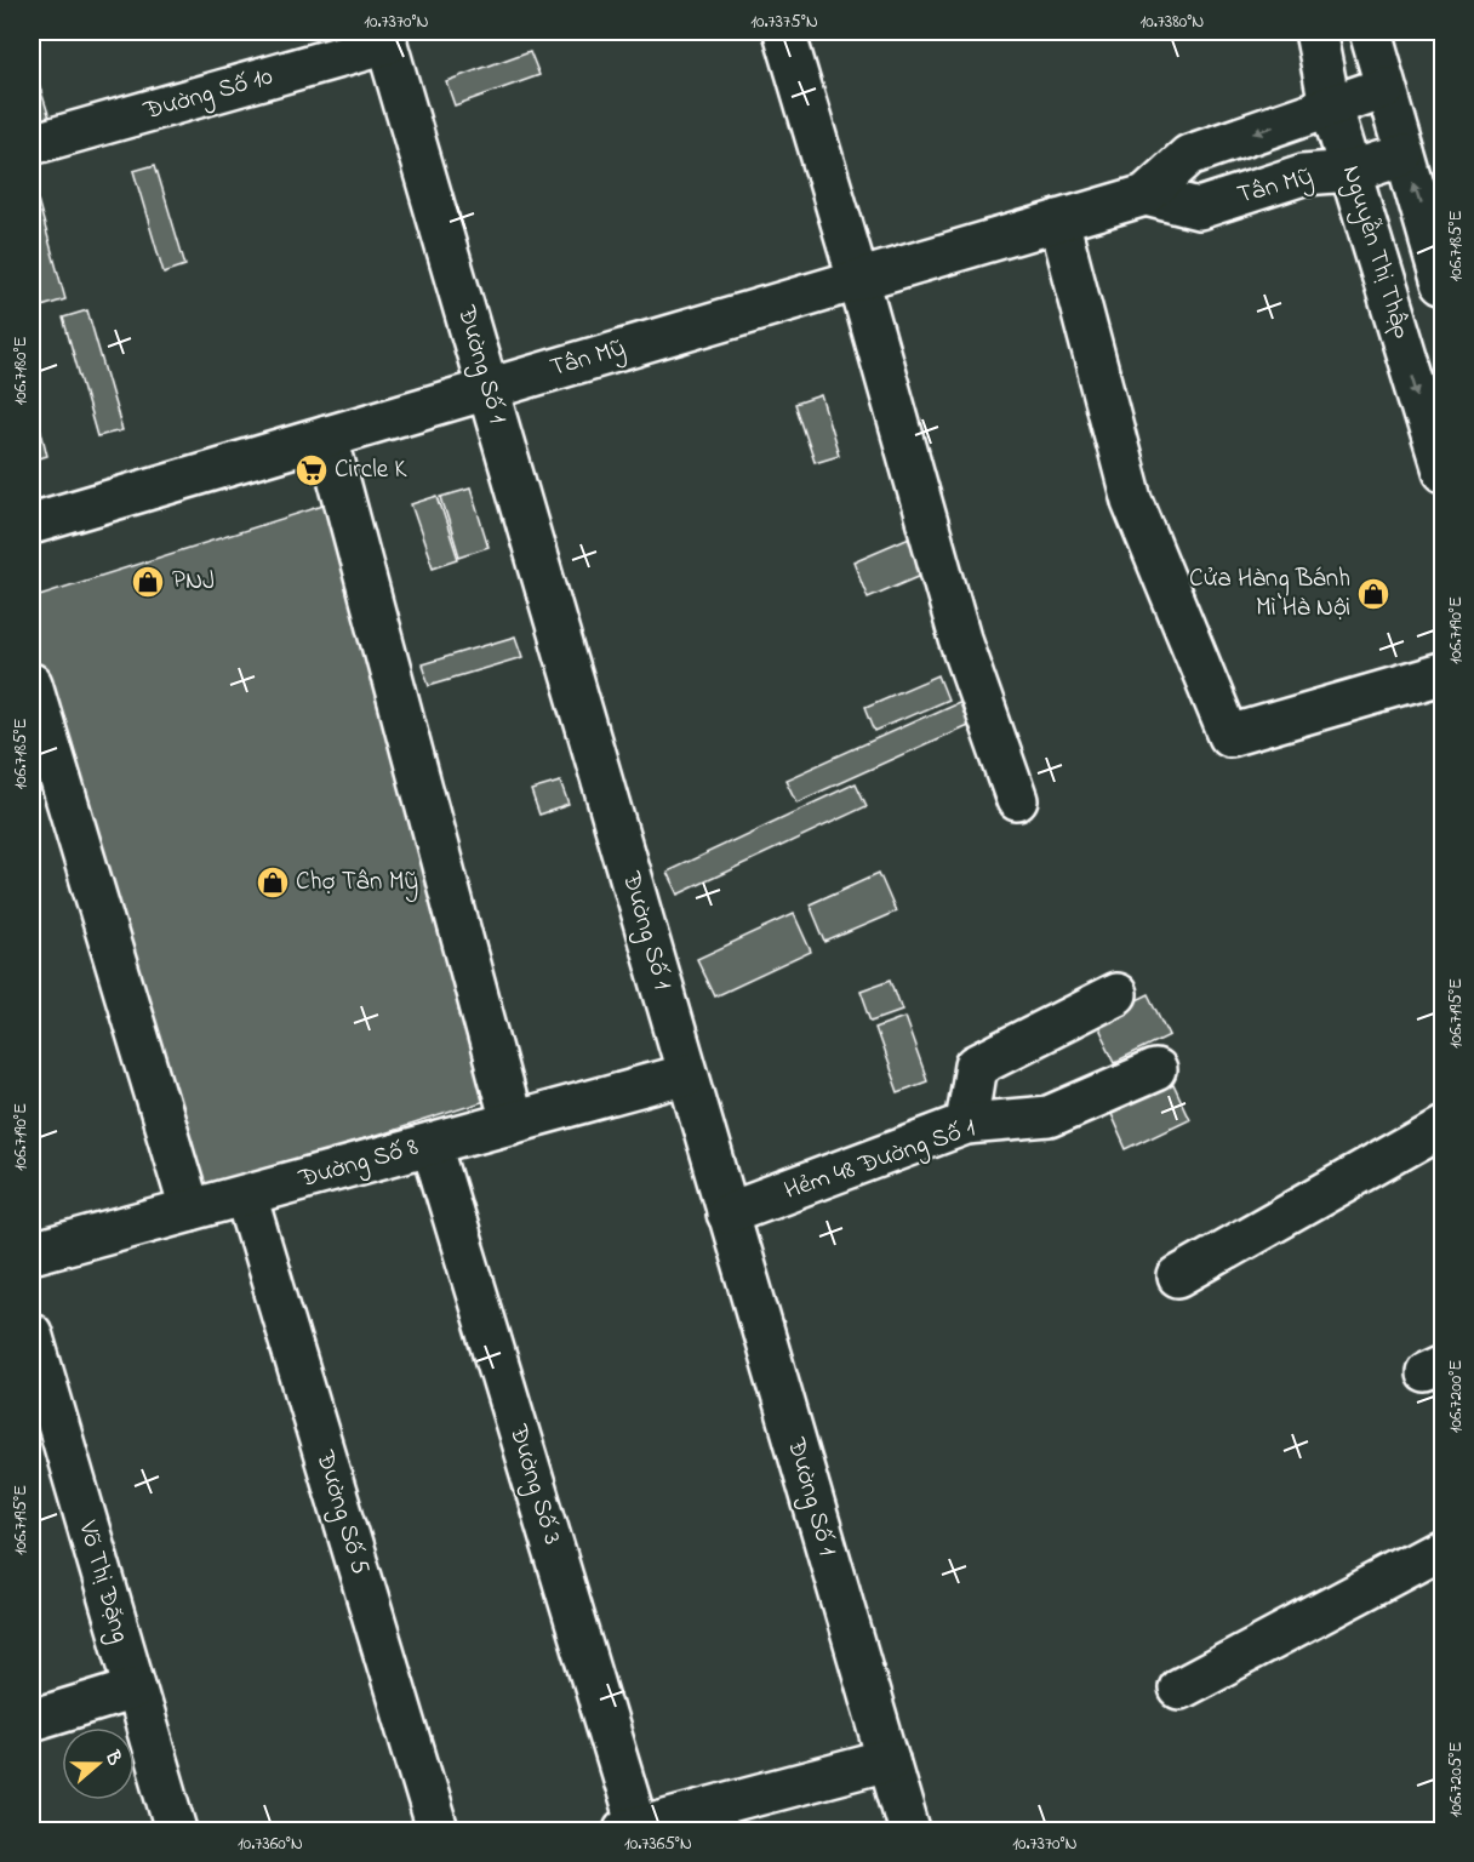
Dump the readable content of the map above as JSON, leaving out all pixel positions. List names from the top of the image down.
{
  "streets": {
    "street": [
      "Đường Số 10",
      "Tân Mỹ",
      "Nguyễn Thị Thập",
      "Đường Số 1",
      "Hẻm 48 Đường Số 1",
      "Đường Số 8",
      "Đường Số 3",
      "Đường Số 5",
      "Võ Thị Đặng"
    ]
  },
  "crossings": [
    ["Đường Số 10", "Đường Số 1"],
    ["Tân Mỹ", "Nguyễn Thị Thập"],
    ["Tân Mỹ", "Đường Số 1"],
    ["Đường Số 1", "Hẻm 48 Đường Số 1"],
    ["Đường Số 1", "Đường Số 8"],
    ["Đường Số 8", "Đường Số 3"],
    ["Đường Số 8", "Đường Số 5"]
  ],
  "places": {
    "supermarket": ["Circle K"],
    "shop": ["PNJ", "Cửa Hàng Bánh Mì Hà Nội", "Chợ Tân Mỹ"]
  },
  "north": "right",
  "coordinates": [
    "10.7370°N",
    "10.7375°N",
    "10.7380°N",
    "106.7185°E",
    "106.7180°E",
    "106.7190°E",
    "106.7195°E",
    "106.7200°E",
    "106.7205°E",
    "10.7360°N",
    "10.7365°N"
  ]
}
